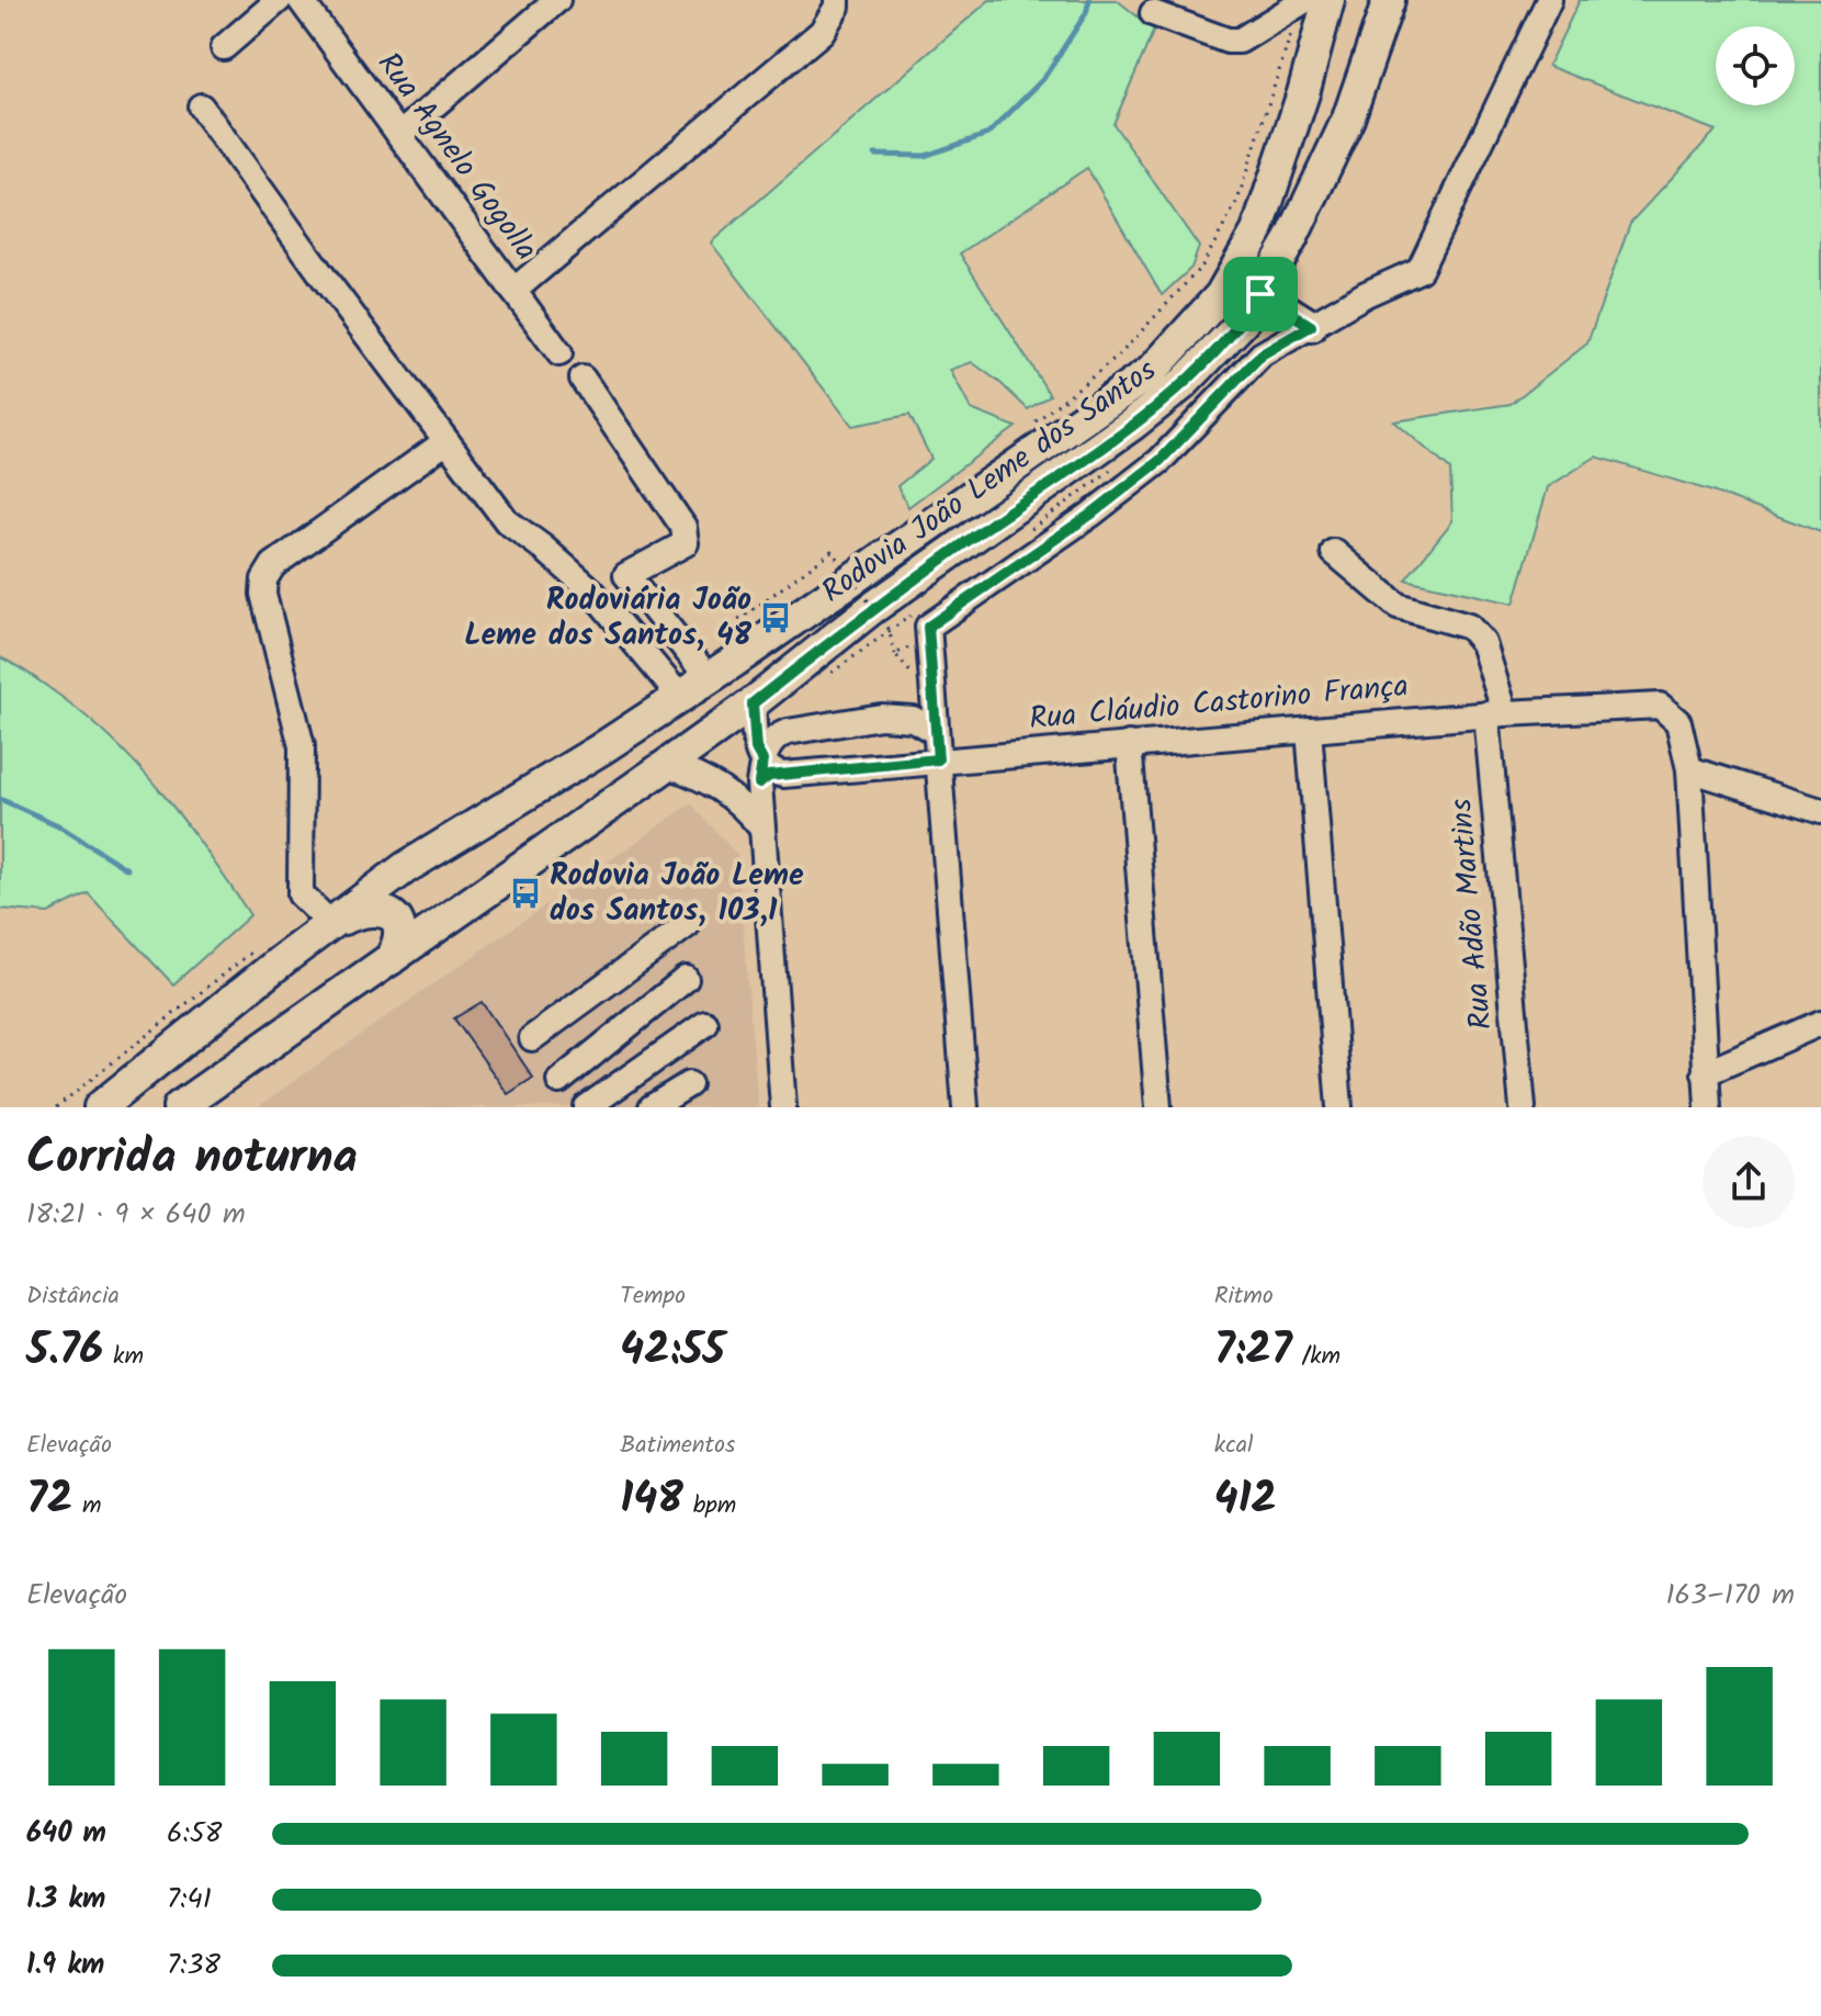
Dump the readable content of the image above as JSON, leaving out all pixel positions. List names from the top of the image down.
{
  "streets": {
    "main road": ["Rodovia João Leme dos Santos"],
    "street": ["Rua Agnelo Gogolla", "Rua Cláudio Castorino França", "Rua Adão Martins"]
  },
  "crossings": [
    ["Rua Cláudio Castorino França", "Rua Adão Martins"]
  ],
  "places": {
    "bus stop": ["Rodoviária João Leme dos Santos, 48", "Rodovia João Leme dos Santos, 103,1"]
  },
  "page": {
    "heading": ["Corrida noturna", "18:21 · 9 × 640 m"],
    "stats": [
      ["Distância", "5.76 km"],
      ["Tempo", "42:55"],
      ["Ritmo", "7:27 /km"],
      ["Elevação", "72 m"],
      ["Batimentos", "148 bpm"],
      ["kcal", "412"]
    ],
    "chart": ["Elevação", "163–170 m"],
    "list": [
      {
        "name": "640 m",
        "note": "6:58"
      },
      {
        "name": "1.3 km",
        "note": "7:41"
      },
      {
        "name": "1.9 km",
        "note": "7:38"
      }
    ]
  }
}
